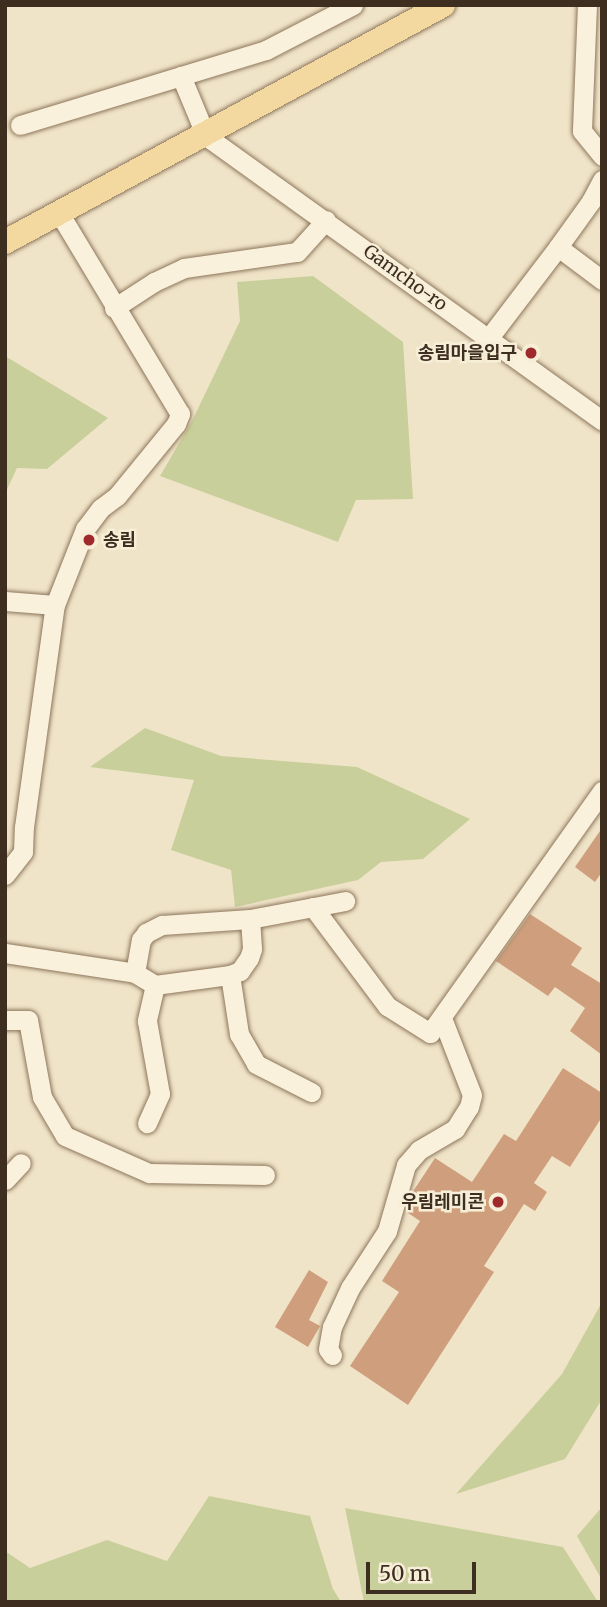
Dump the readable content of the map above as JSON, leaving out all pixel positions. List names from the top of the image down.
{
  "streets": {
    "street": ["Gamcho-ro"]
  },
  "places": ["송림마을입구", "송림", "우림레미콘"],
  "scale_bar": "50 m"
}
